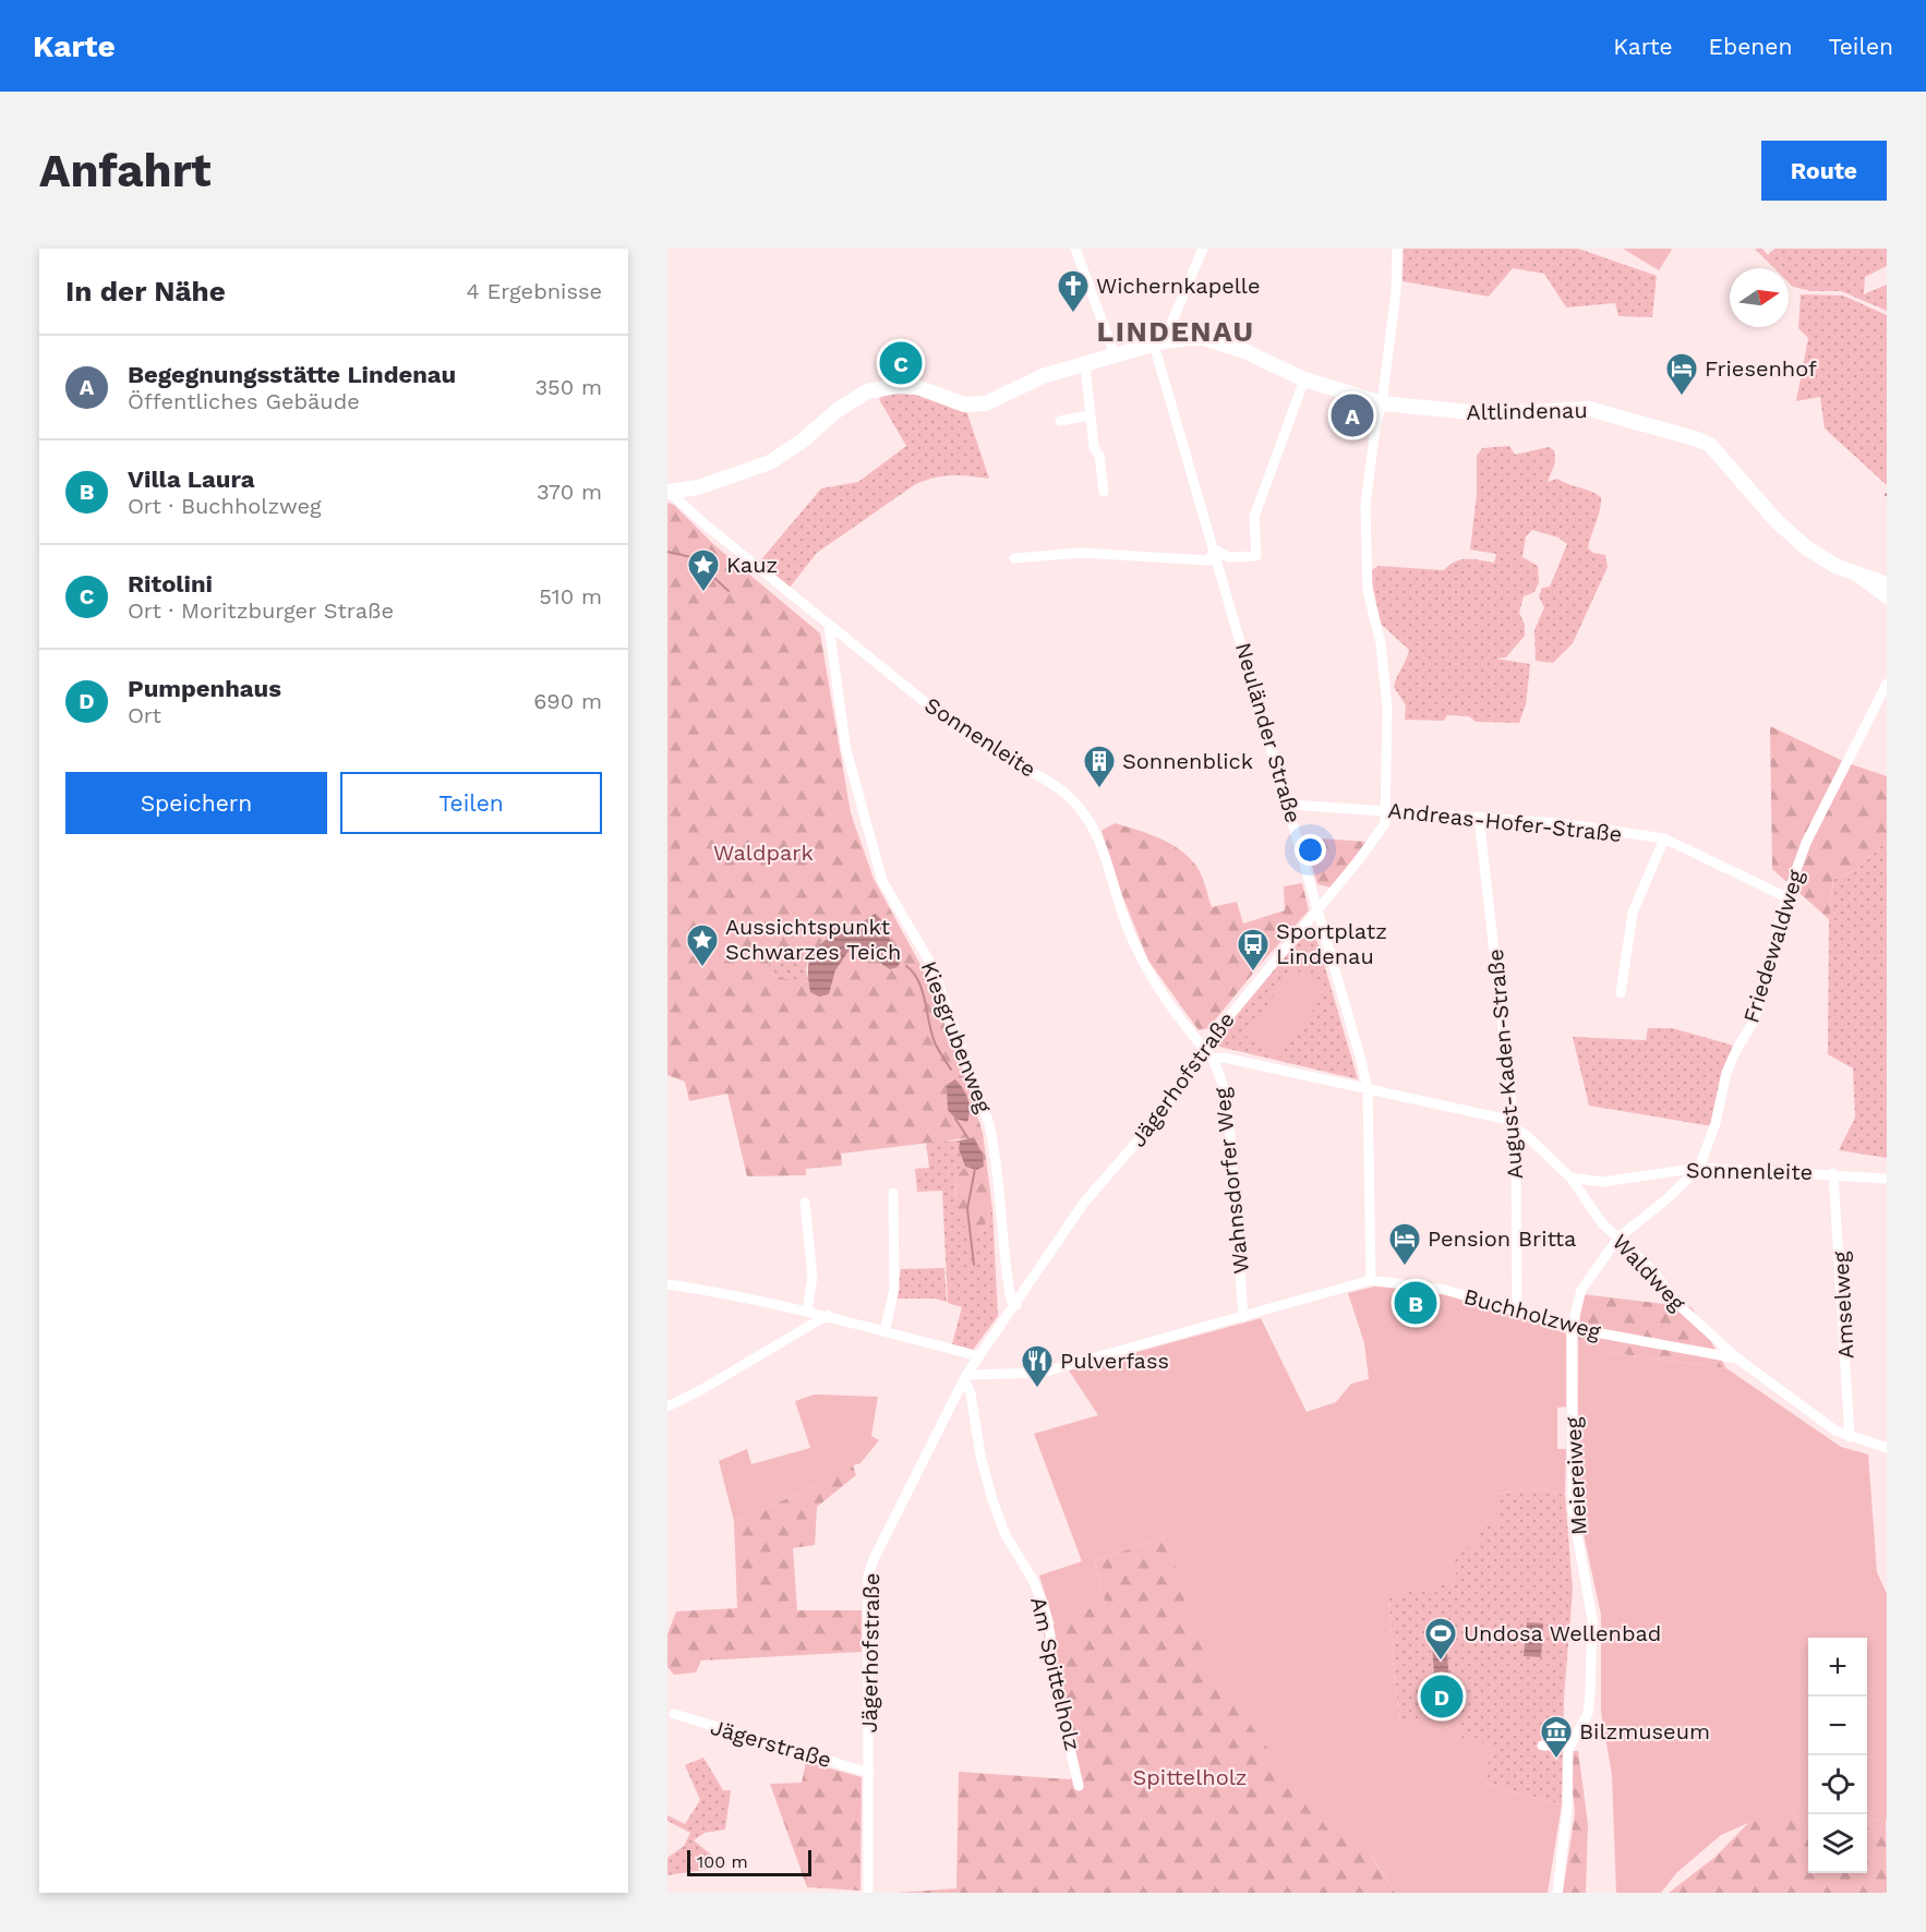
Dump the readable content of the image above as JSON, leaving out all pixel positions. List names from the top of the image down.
{
  "streets": {
    "street": [
      "Altlindenau",
      "Neuländer Straße",
      "Sonnenleite",
      "Andreas-Hofer-Straße",
      "Friedewaldweg",
      "Kiesgrubenweg",
      "August-Kaden-Straße",
      "Jägerhofstraße",
      "Wahnsdorfer Weg",
      "Waldweg",
      "Amselweg",
      "Buchholzweg",
      "Meiereiweg",
      "Am Spittelholz",
      "Jägerstraße"
    ]
  },
  "crossings": [
    ["Altlindenau", "Neuländer Straße"],
    ["Altlindenau", "Sonnenleite"],
    ["Altlindenau", "Jägerhofstraße"],
    ["Neuländer Straße", "Andreas-Hofer-Straße"],
    ["Neuländer Straße", "Jägerhofstraße"],
    ["Neuländer Straße", "Buchholzweg"],
    ["Sonnenleite", "Friedewaldweg"],
    ["Sonnenleite", "Kiesgrubenweg"],
    ["Sonnenleite", "Jägerhofstraße"],
    ["Sonnenleite", "Wahnsdorfer Weg"],
    ["Sonnenleite", "Waldweg"],
    ["Sonnenleite", "Amselweg"],
    ["Andreas-Hofer-Straße", "Friedewaldweg"],
    ["Andreas-Hofer-Straße", "August-Kaden-Straße"],
    ["Andreas-Hofer-Straße", "Jägerhofstraße"],
    ["Friedewaldweg", "Waldweg"],
    ["Friedewaldweg", "Buchholzweg"],
    ["Friedewaldweg", "Meiereiweg"],
    ["Kiesgrubenweg", "Jägerhofstraße"],
    ["August-Kaden-Straße", "Buchholzweg"],
    ["Jägerhofstraße", "Wahnsdorfer Weg"],
    ["Jägerhofstraße", "Buchholzweg"],
    ["Jägerhofstraße", "Am Spittelholz"],
    ["Jägerhofstraße", "Jägerstraße"],
    ["Wahnsdorfer Weg", "Buchholzweg"],
    ["Waldweg", "Buchholzweg"],
    ["Amselweg", "Buchholzweg"],
    ["Buchholzweg", "Meiereiweg"],
    ["Buchholzweg", "Am Spittelholz"]
  ],
  "districts": ["LINDENAU"],
  "parks": ["Waldpark", "Spittelholz"],
  "places": {
    "church": ["Wichernkapelle"],
    "hotel": ["Friesenhof", "Pension Britta"],
    "place": ["Kauz", "Aussichtspunkt Schwarzes Teich"],
    "building": ["Sonnenblick"],
    "bus stop": ["Sportplatz Lindenau"],
    "restaurant": ["Pulverfass"],
    "sports": ["Undosa Wellenbad"],
    "museum": ["Bilzmuseum"]
  },
  "scale_bar": "100 m",
  "north": "right",
  "page": {
    "header": "Karte",
    "nav": ["Karte", "Ebenen", "Teilen"],
    "buttons": [
      "Route",
      ["Speichern", "Teilen"]
    ],
    "title": "Anfahrt",
    "heading": ["In der Nähe", "4 Ergebnisse"],
    "list": [
      {
        "mark": "A",
        "name": "Begegnungsstätte Lindenau",
        "note": "Öffentliches Gebäude",
        "value": "350 m"
      },
      {
        "mark": "B",
        "name": "Villa Laura",
        "note": "Ort · Buchholzweg",
        "value": "370 m"
      },
      {
        "mark": "C",
        "name": "Ritolini",
        "note": "Ort · Moritzburger Straße",
        "value": "510 m"
      },
      {
        "mark": "D",
        "name": "Pumpenhaus",
        "note": "Ort",
        "value": "690 m"
      }
    ],
    "pins": [
      "C",
      "A",
      "B",
      "D"
    ],
    "map_buttons": ["+", "−"],
    "scale": "100 m"
  }
}
